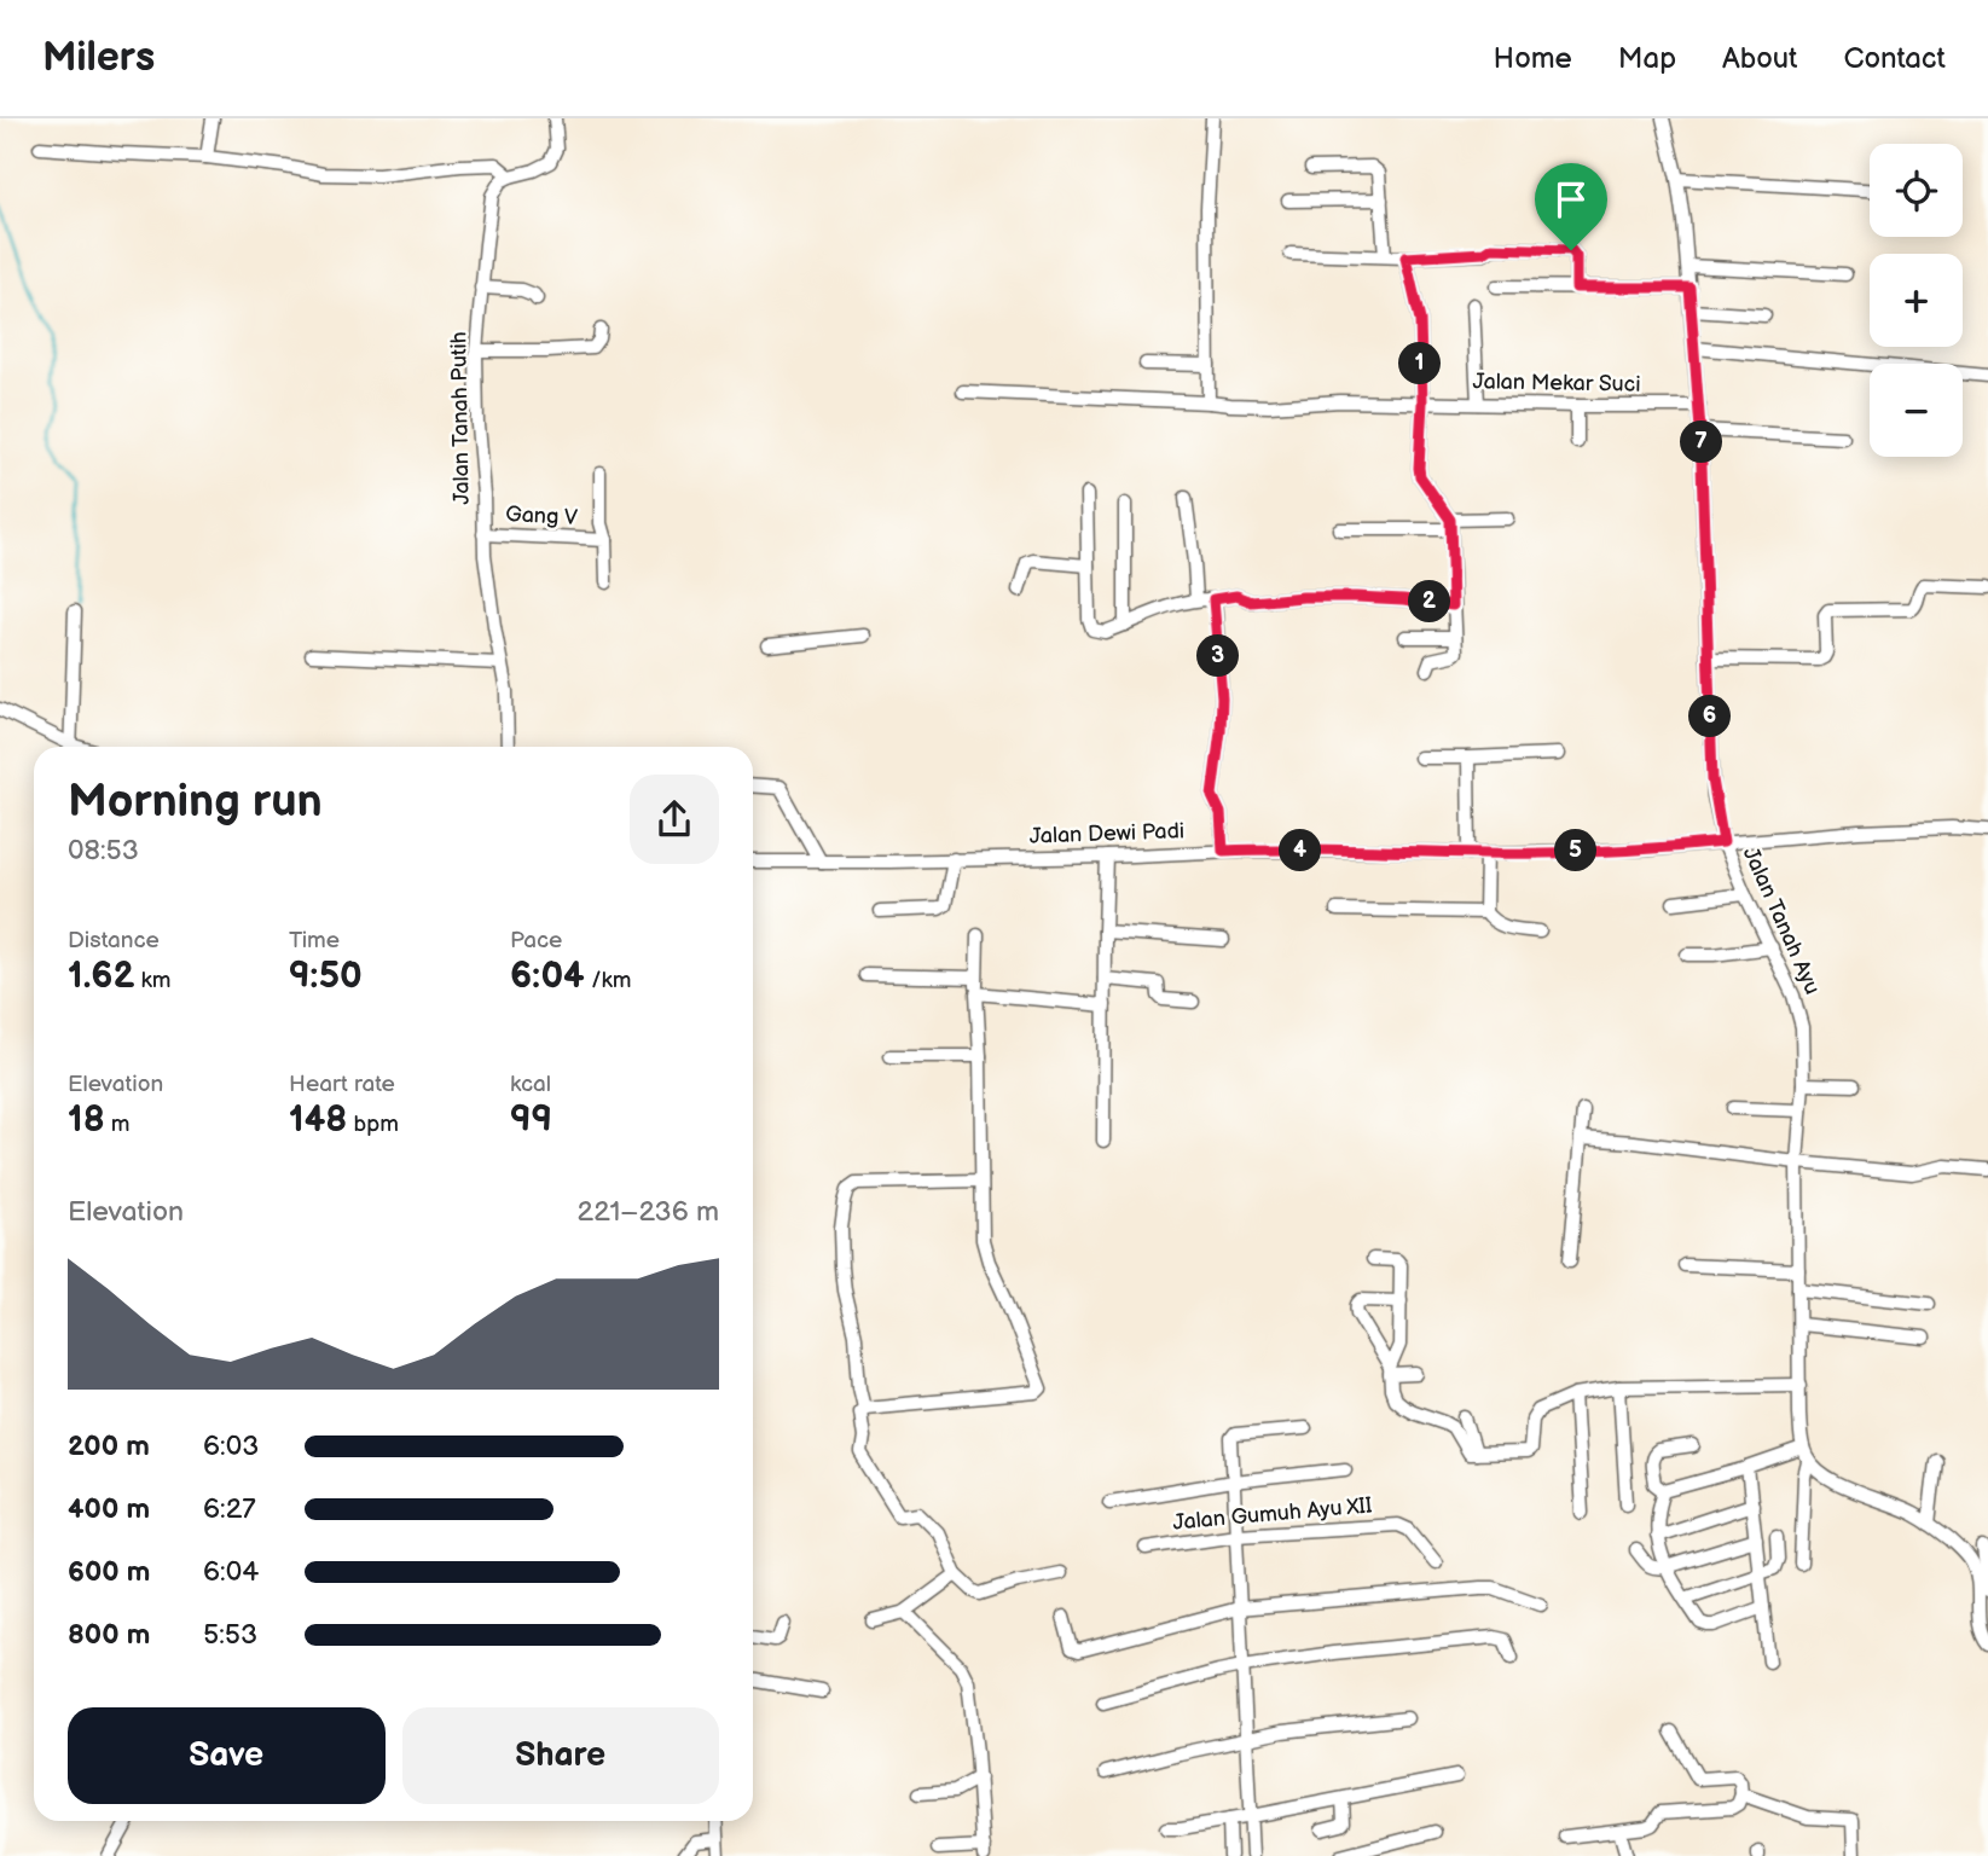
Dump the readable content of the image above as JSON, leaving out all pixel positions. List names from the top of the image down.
{
  "streets": {
    "street": [
      "Jalan Mekar Suci",
      "Jalan Tanah Putih",
      "Gang V",
      "Jalan Dewi Padi",
      "Jalan Tanah Ayu",
      "Jalan Gumuh Ayu XII"
    ]
  },
  "crossings": [
    ["Jalan Mekar Suci", "Jalan Tanah Ayu"],
    ["Jalan Tanah Putih", "Gang V"],
    ["Jalan Dewi Padi", "Jalan Tanah Ayu"]
  ],
  "page": {
    "header": "Milers",
    "nav": [
      "Home",
      "Map",
      "About",
      "Contact"
    ],
    "map_buttons": ["+", "−"],
    "pins": [
      "1",
      "7",
      "2",
      "3",
      "6",
      "4",
      "5"
    ],
    "heading": ["Morning run", "08:53"],
    "stats": [
      ["Distance", "1.62 km"],
      ["Time", "9:50"],
      ["Pace", "6:04 /km"],
      ["Elevation", "18 m"],
      ["Heart rate", "148 bpm"],
      ["kcal", "99"]
    ],
    "chart": ["Elevation", "221–236 m"],
    "list": [
      {
        "name": "200 m",
        "note": "6:03"
      },
      {
        "name": "400 m",
        "note": "6:27"
      },
      {
        "name": "600 m",
        "note": "6:04"
      },
      {
        "name": "800 m",
        "note": "5:53"
      }
    ],
    "buttons": ["Save", "Share"]
  }
}
